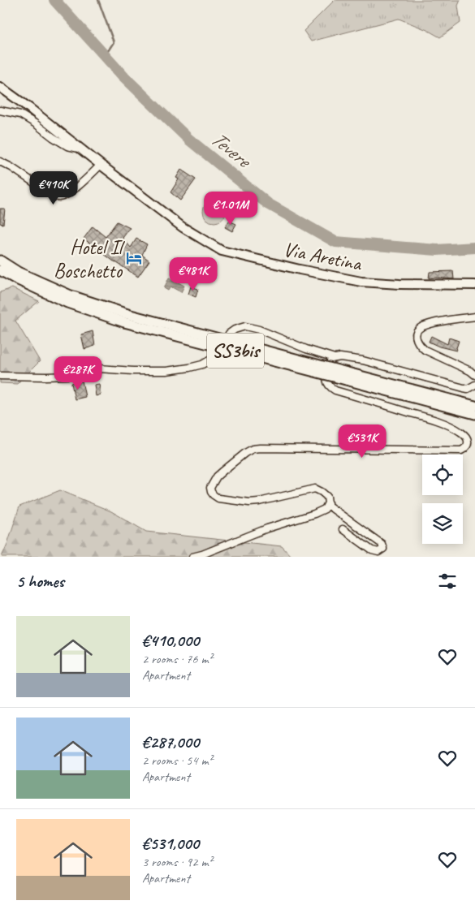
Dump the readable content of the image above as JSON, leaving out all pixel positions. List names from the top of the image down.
{
  "streets": {
    "highway": ["SS3bis"],
    "main road": ["Via Aretina"]
  },
  "water": ["Tevere"],
  "places": {
    "hotel": ["Hotel Il Boschetto"]
  },
  "page": {
    "price": [
      "€410K",
      "€1.01M",
      "€481K",
      "€287K",
      "€531K"
    ],
    "heading": "5 homes",
    "list": [
      {
        "name": "€410,000",
        "note": "2 rooms · 76 m² · Apartment"
      },
      {
        "name": "€287,000",
        "note": "2 rooms · 54 m² · Apartment"
      },
      {
        "name": "€531,000",
        "note": "3 rooms · 92 m² · Apartment"
      }
    ]
  }
}
